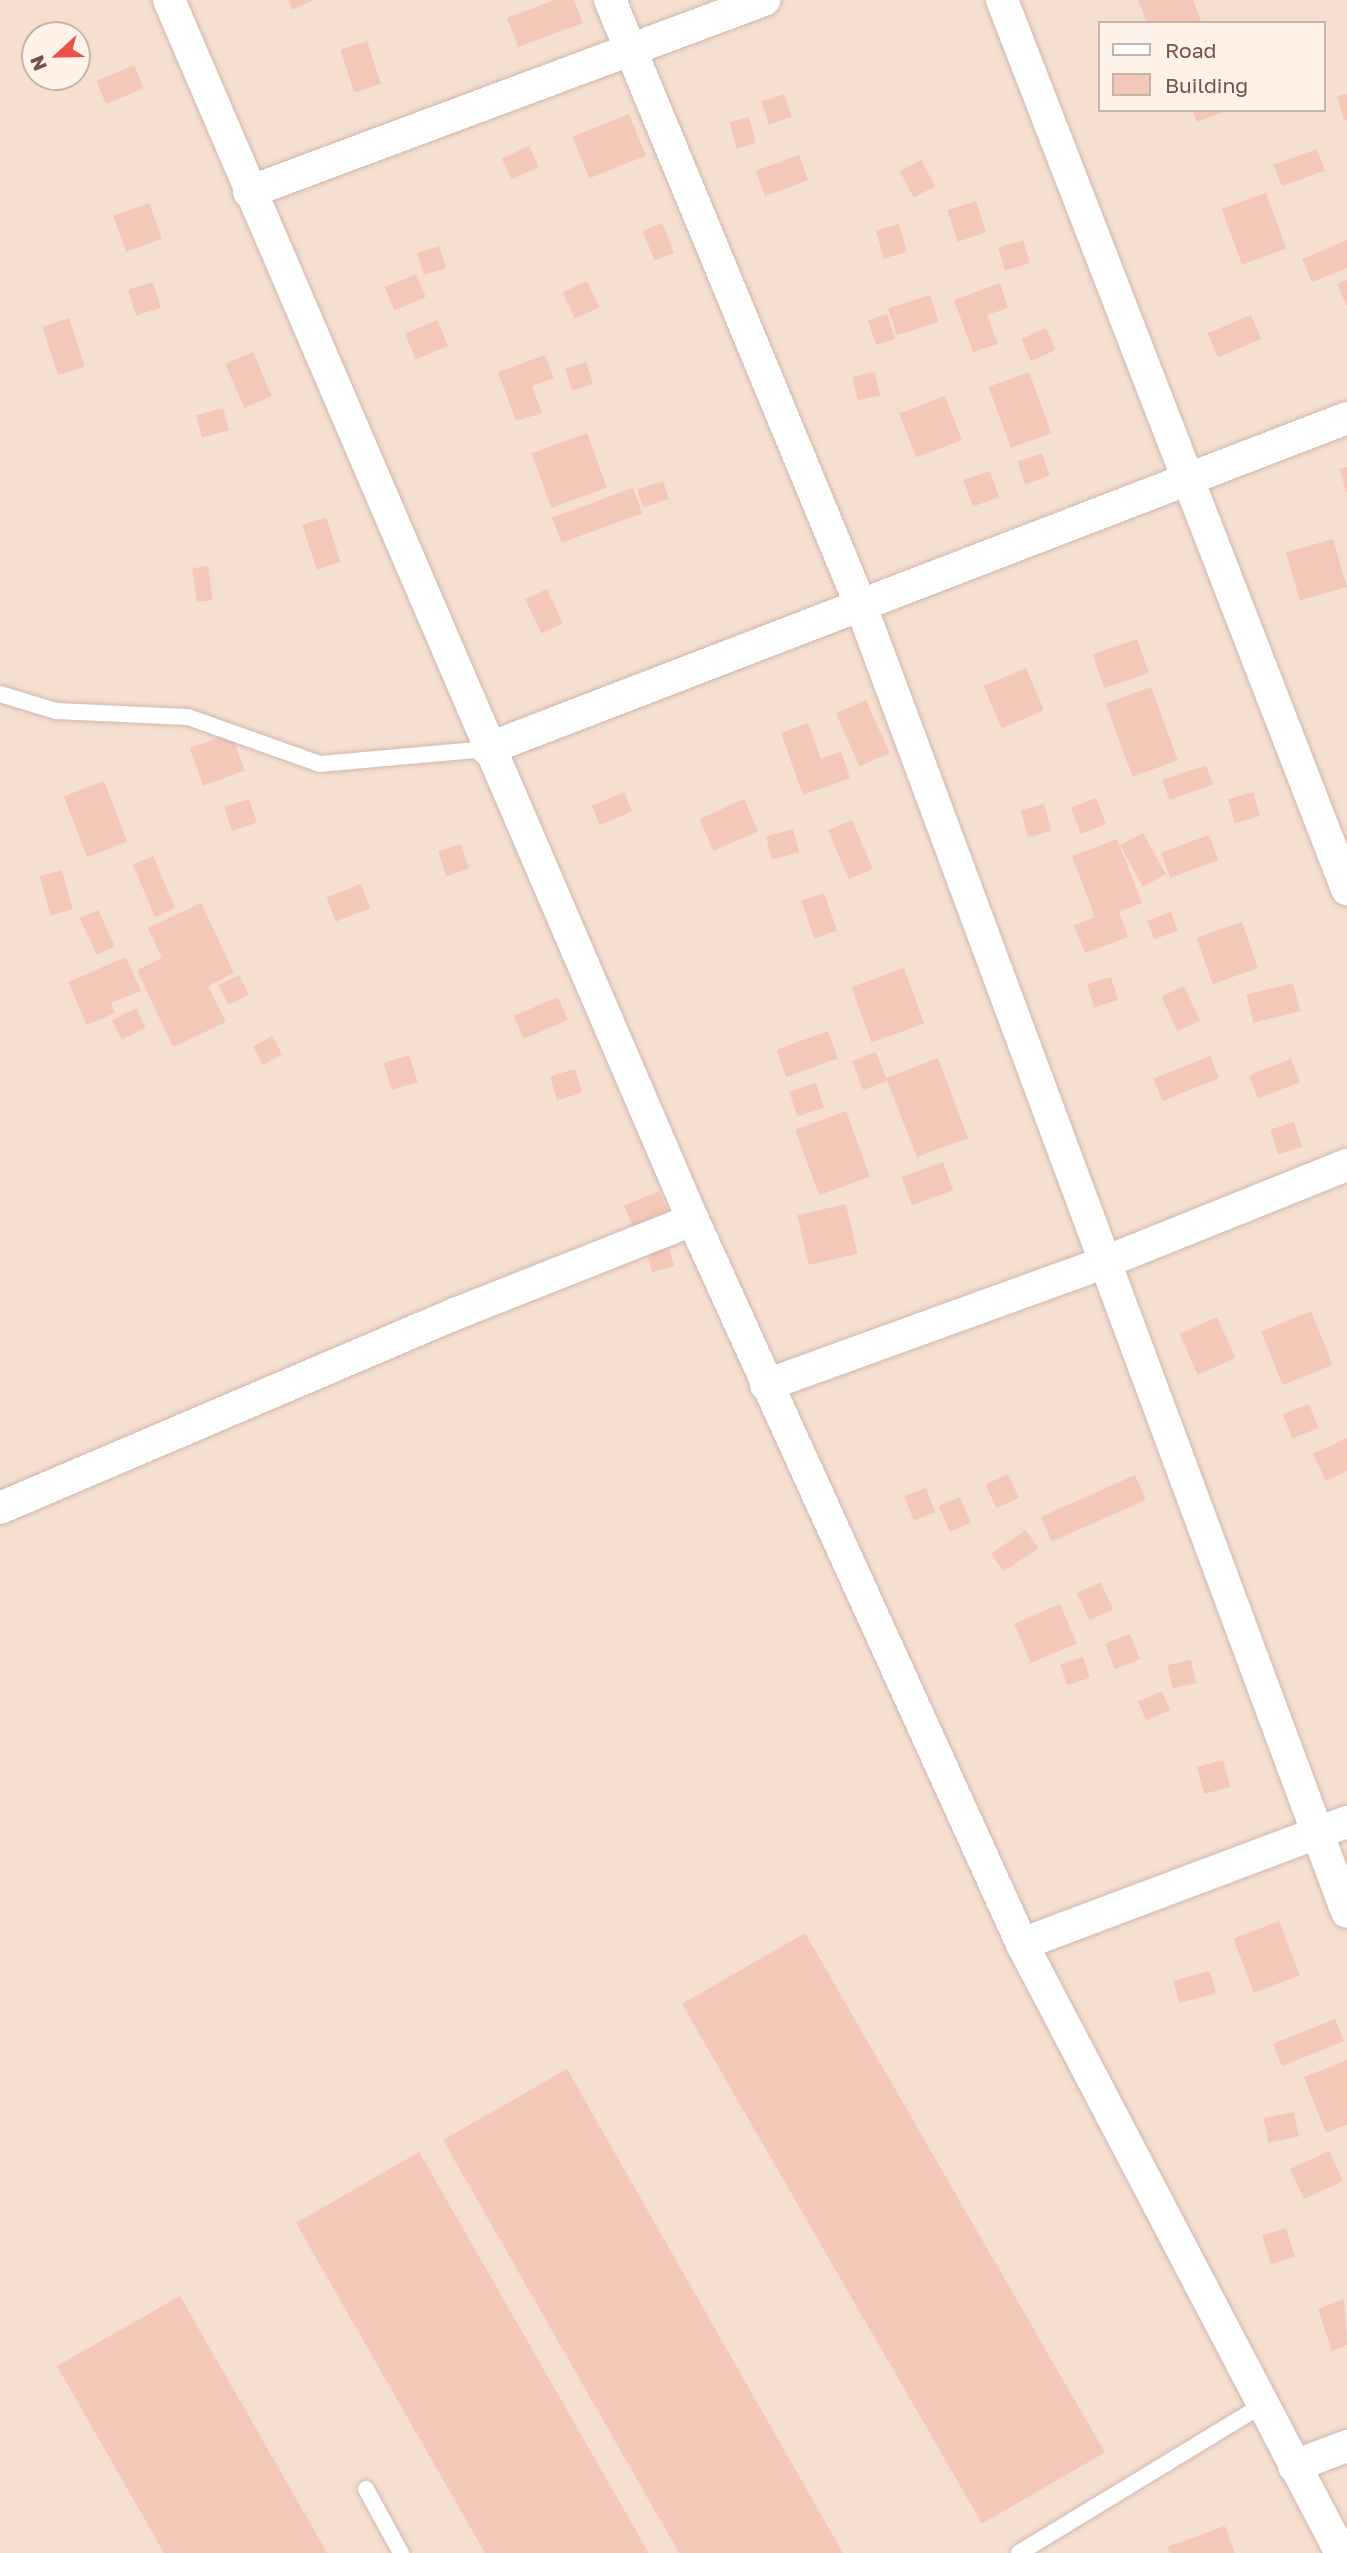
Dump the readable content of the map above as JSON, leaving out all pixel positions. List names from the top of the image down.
{
  "legend": ["Road", "Building"],
  "north": "left"
}
